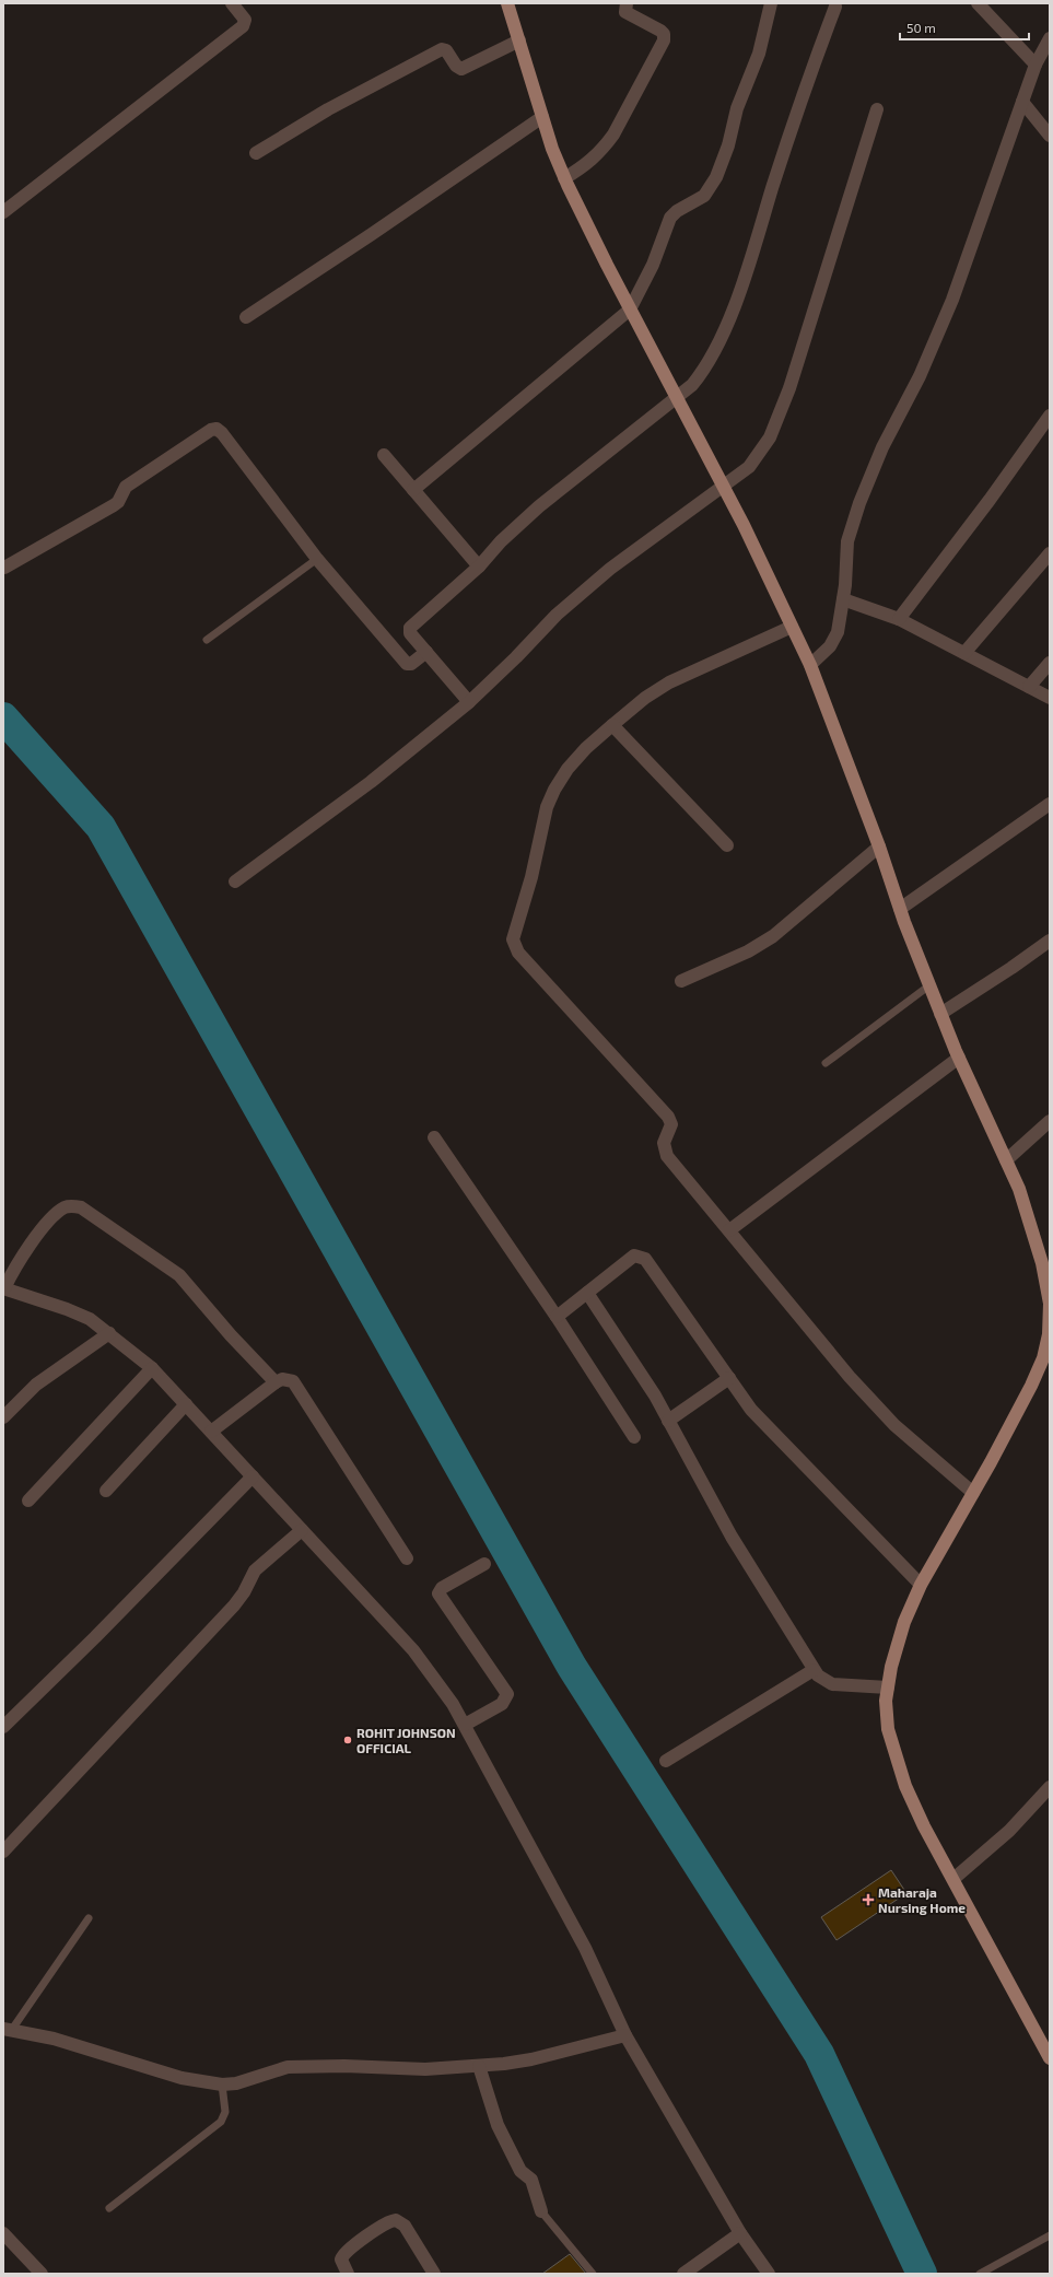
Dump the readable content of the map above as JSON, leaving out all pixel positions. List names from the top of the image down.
{
  "places": {
    "other": ["ROHIT JOHNSON OFFICIAL"],
    "health": ["Maharaja Nursing Home"]
  },
  "scale_bar": "50 m"
}
